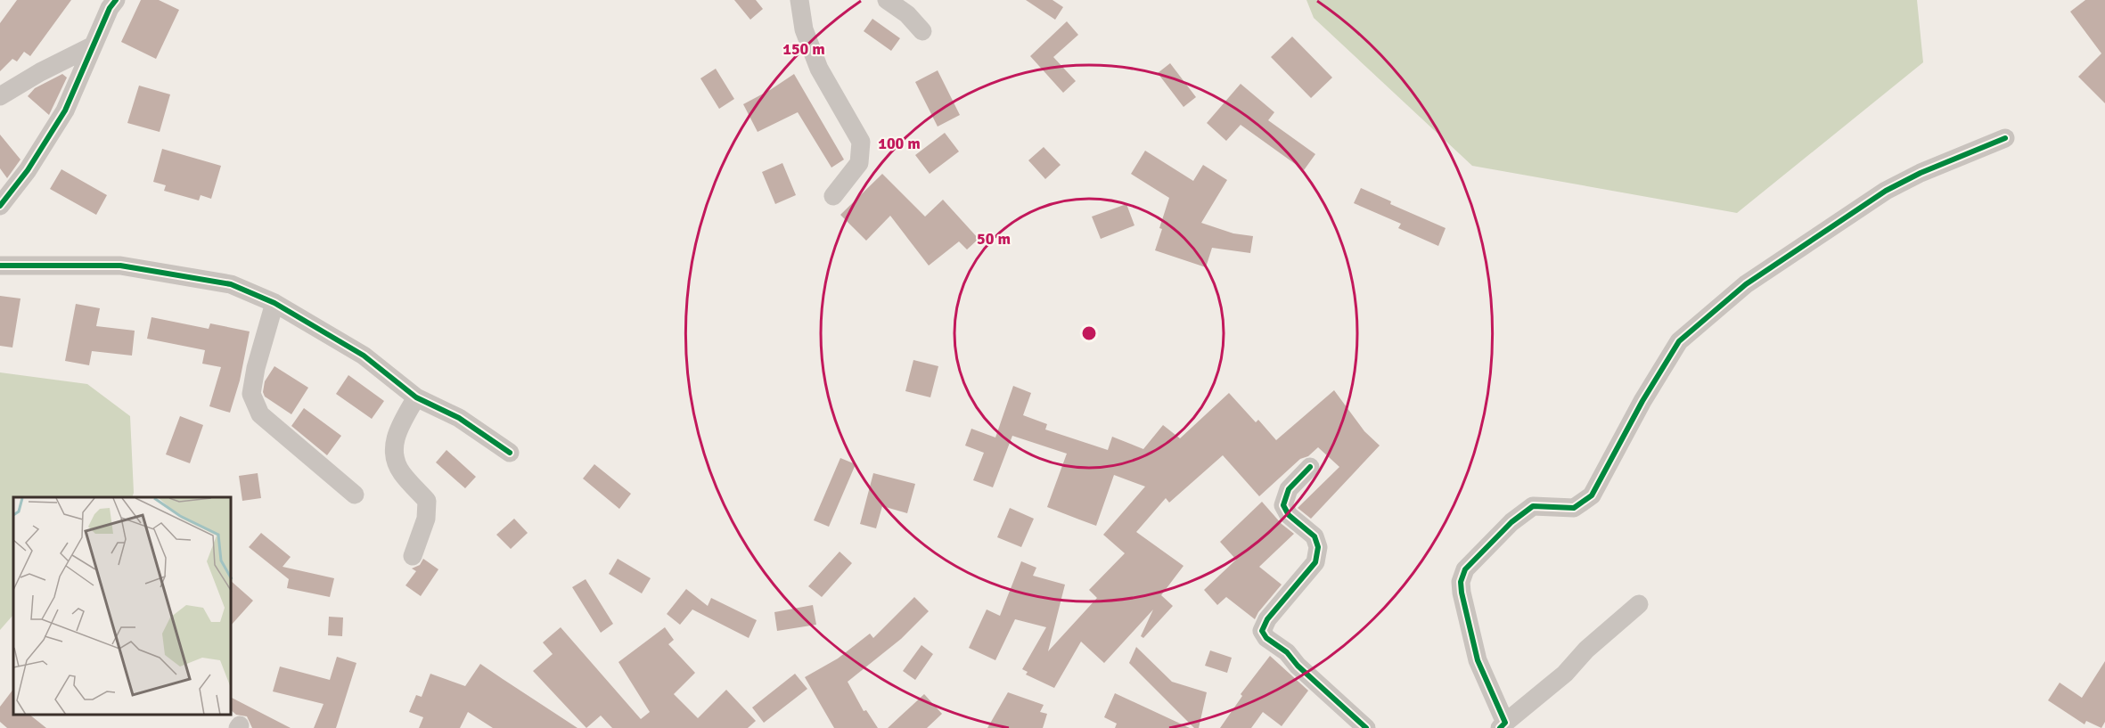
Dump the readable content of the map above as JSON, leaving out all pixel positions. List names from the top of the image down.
{
  "rings": ["150 m", "100 m", "50 m"]
}
